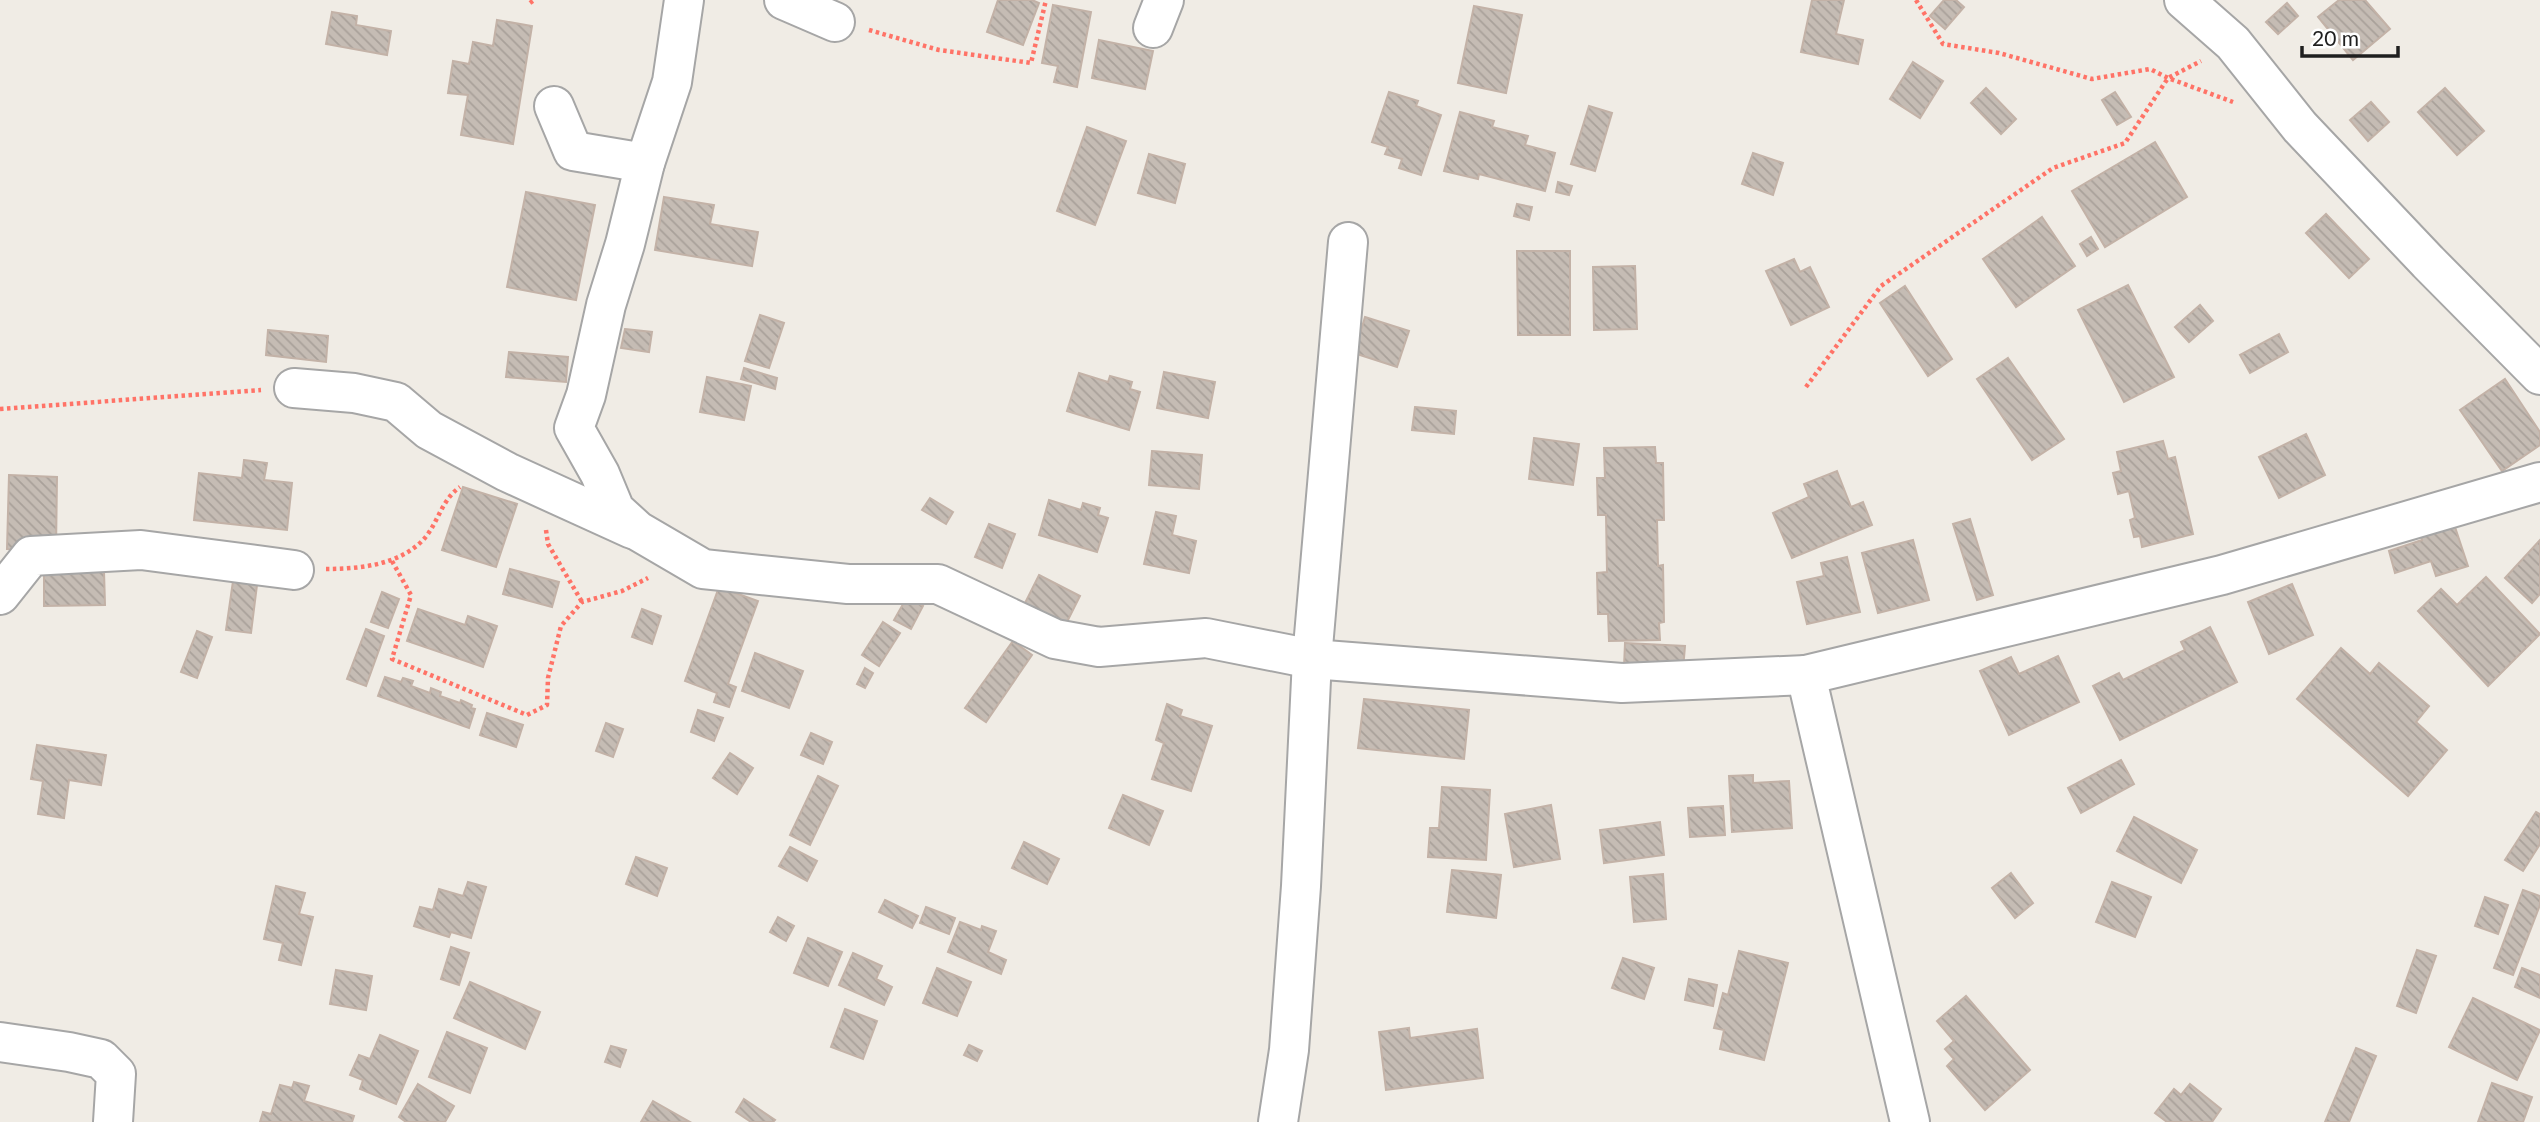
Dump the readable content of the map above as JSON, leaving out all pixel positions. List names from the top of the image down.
{
  "scale_bar": "20 m"
}
